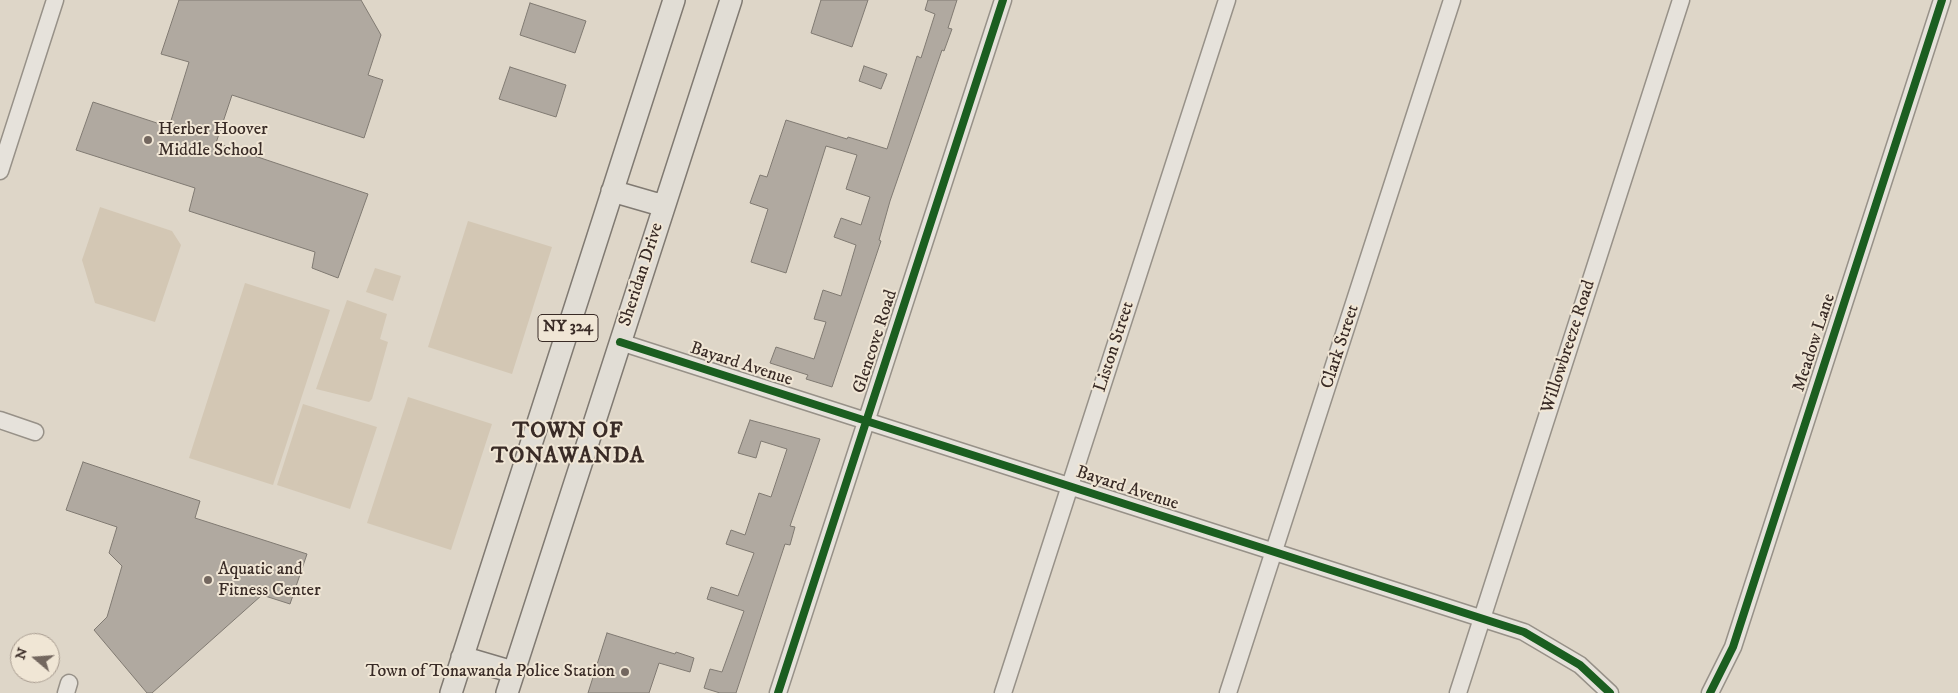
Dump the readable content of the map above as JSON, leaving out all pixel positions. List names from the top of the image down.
{
  "streets": {
    "main road": ["Sheridan Drive", "NY 324"],
    "street": [
      "Glencove Road",
      "Meadow Lane",
      "Liston Street",
      "Clark Street",
      "Willowbreeze Road",
      "Bayard Avenue"
    ]
  },
  "crossings": [
    ["Sheridan Drive", "Bayard Avenue"],
    ["Glencove Road", "Bayard Avenue"],
    ["Liston Street", "Bayard Avenue"],
    ["Clark Street", "Bayard Avenue"],
    ["Willowbreeze Road", "Bayard Avenue"]
  ],
  "districts": ["TOWN OF TONAWANDA"],
  "places": ["Herber Hoover Middle School", "Aquatic and Fitness Center", "Town of Tonawanda Police Station"],
  "north": "left"
}
